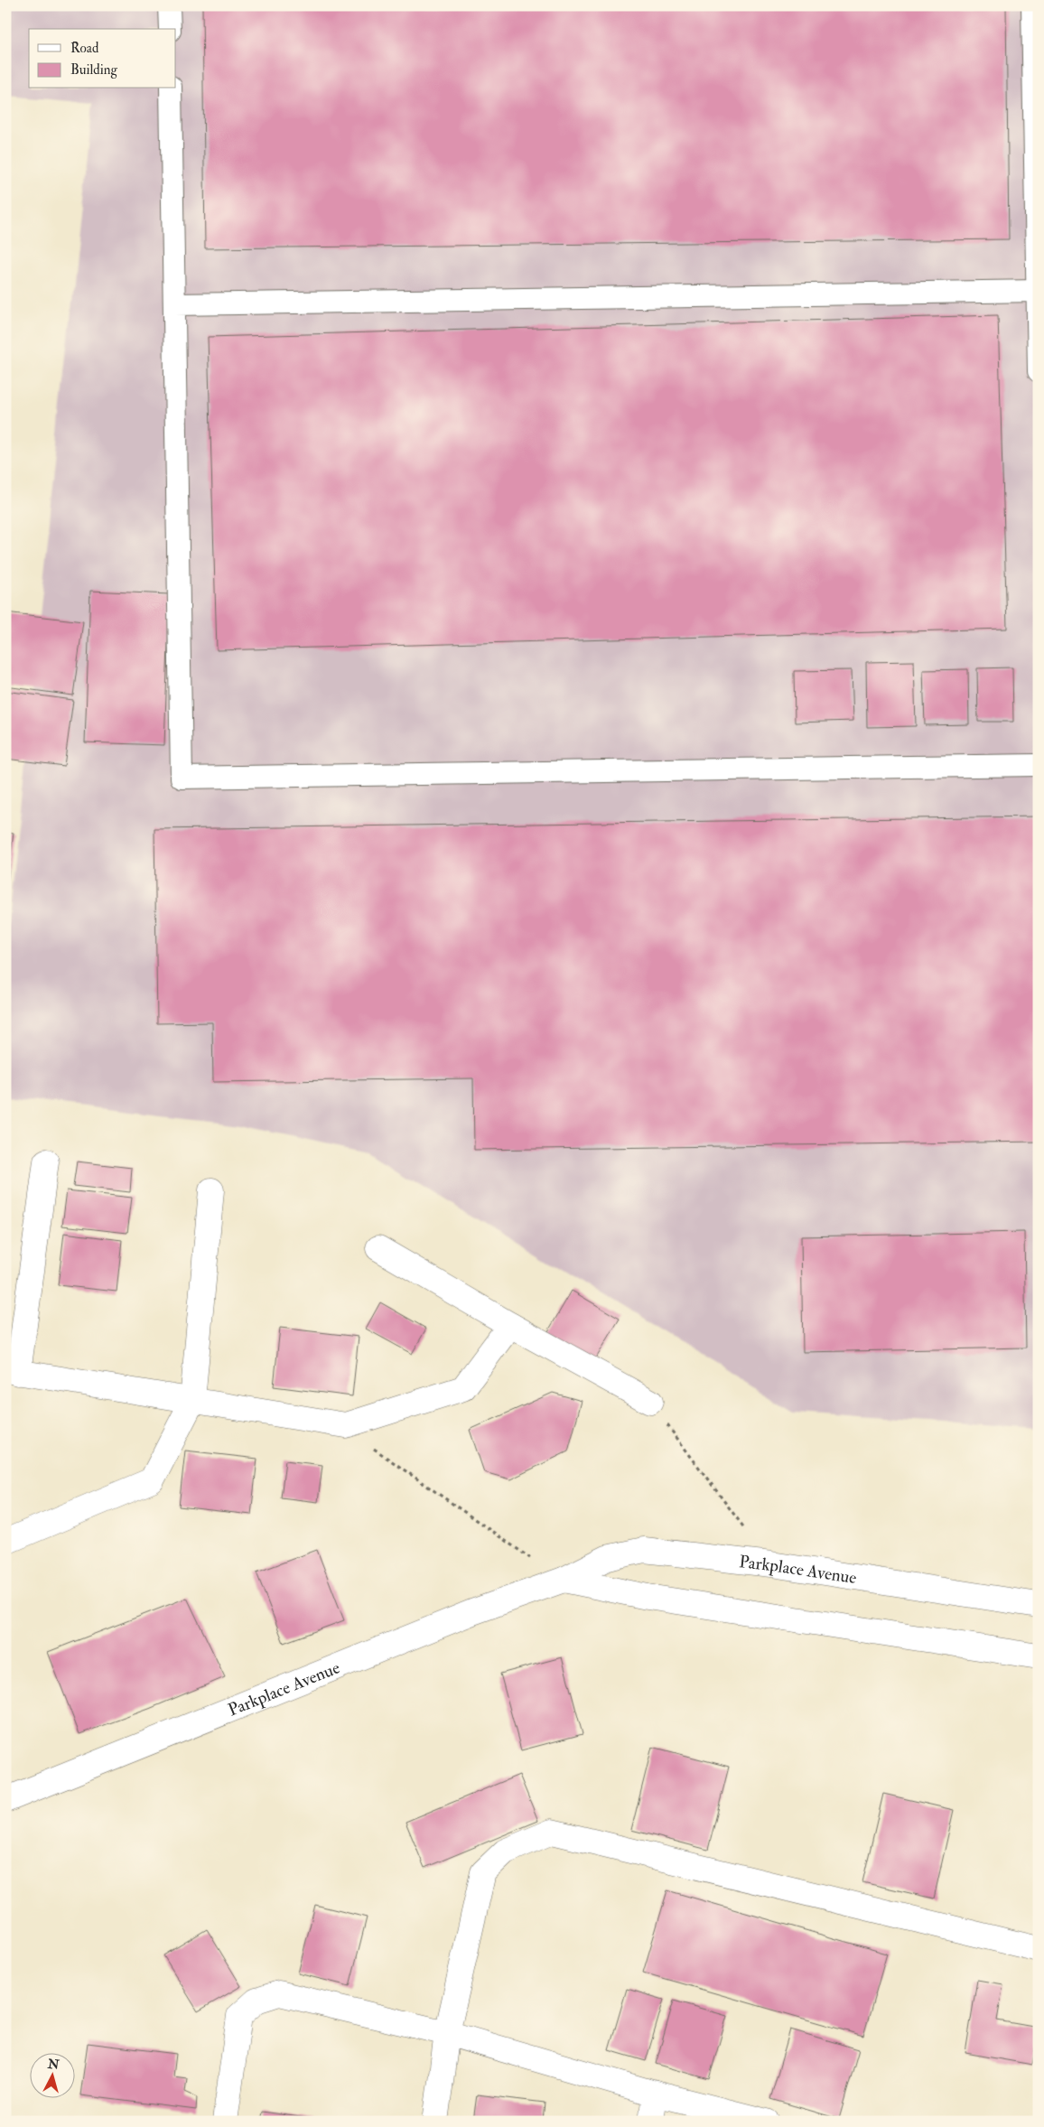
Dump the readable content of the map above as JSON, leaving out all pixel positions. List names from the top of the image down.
{
  "streets": {
    "street": ["Parkplace Avenue"]
  },
  "legend": ["Road", "Building"],
  "north": "top"
}
